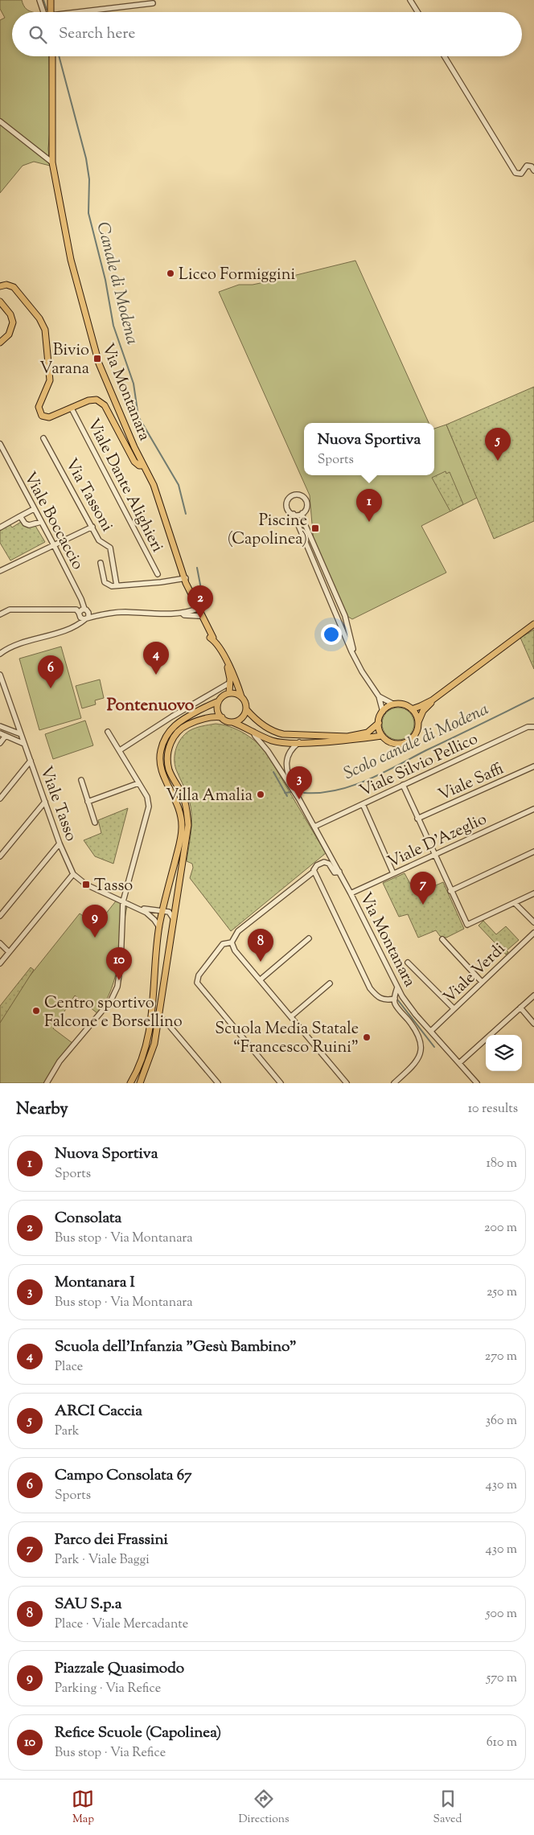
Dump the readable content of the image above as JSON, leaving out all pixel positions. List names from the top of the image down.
{
  "streets": {
    "main road": ["Via Montanara"],
    "street": [
      "Viale Dante Alighieri",
      "Via Tassoni",
      "Viale Boccaccio",
      "Viale Silvio Pellico",
      "Viale Saffi",
      "Viale Tasso",
      "Viale D'Azeglio",
      "Viale Verdi"
    ]
  },
  "crossings": [
    ["Via Montanara", "Viale Silvio Pellico"],
    ["Via Montanara", "Viale D'Azeglio"],
    ["Via Montanara", "Viale Verdi"]
  ],
  "districts": ["Pontenuovo"],
  "water": ["Canale di Modena", "Scolo canale di Modena"],
  "places": {
    "other": [
      "Liceo Formiggini",
      "Villa Amalia",
      "Centro sportivo Falcone e Borsellino",
      "Scuola Media Statale “Francesco Ruini”"
    ],
    "transit": ["Bivio Varana", "Piscine (Capolinea)", "Tasso"]
  },
  "page": {
    "search": "Search here",
    "popup": ["Nuova Sportiva", "Sports"],
    "pins": [
      "5",
      "1",
      "2",
      "4",
      "6",
      "3",
      "7",
      "9",
      "8",
      "10"
    ],
    "heading": ["Nearby", "10 results"],
    "list": [
      {
        "mark": "1",
        "name": "Nuova Sportiva",
        "note": "Sports",
        "value": "180 m"
      },
      {
        "mark": "2",
        "name": "Consolata",
        "note": "Bus stop · Via Montanara",
        "value": "200 m"
      },
      {
        "mark": "3",
        "name": "Montanara I",
        "note": "Bus stop · Via Montanara",
        "value": "250 m"
      },
      {
        "mark": "4",
        "name": "Scuola dell'Infanzia \"Gesù Bambino\"",
        "note": "Place",
        "value": "270 m"
      },
      {
        "mark": "5",
        "name": "ARCI Caccia",
        "note": "Park",
        "value": "360 m"
      },
      {
        "mark": "6",
        "name": "Campo Consolata 67",
        "note": "Sports",
        "value": "430 m"
      },
      {
        "mark": "7",
        "name": "Parco dei Frassini",
        "note": "Park · Viale Baggi",
        "value": "430 m"
      },
      {
        "mark": "8",
        "name": "SAU S.p.a",
        "note": "Place · Viale Mercadante",
        "value": "500 m"
      },
      {
        "mark": "9",
        "name": "Piazzale Quasimodo",
        "note": "Parking · Via Refice",
        "value": "570 m"
      },
      {
        "mark": "10",
        "name": "Refice Scuole (Capolinea)",
        "note": "Bus stop · Via Refice",
        "value": "610 m"
      }
    ],
    "nav": ["Map", "Directions", "Saved"]
  }
}
